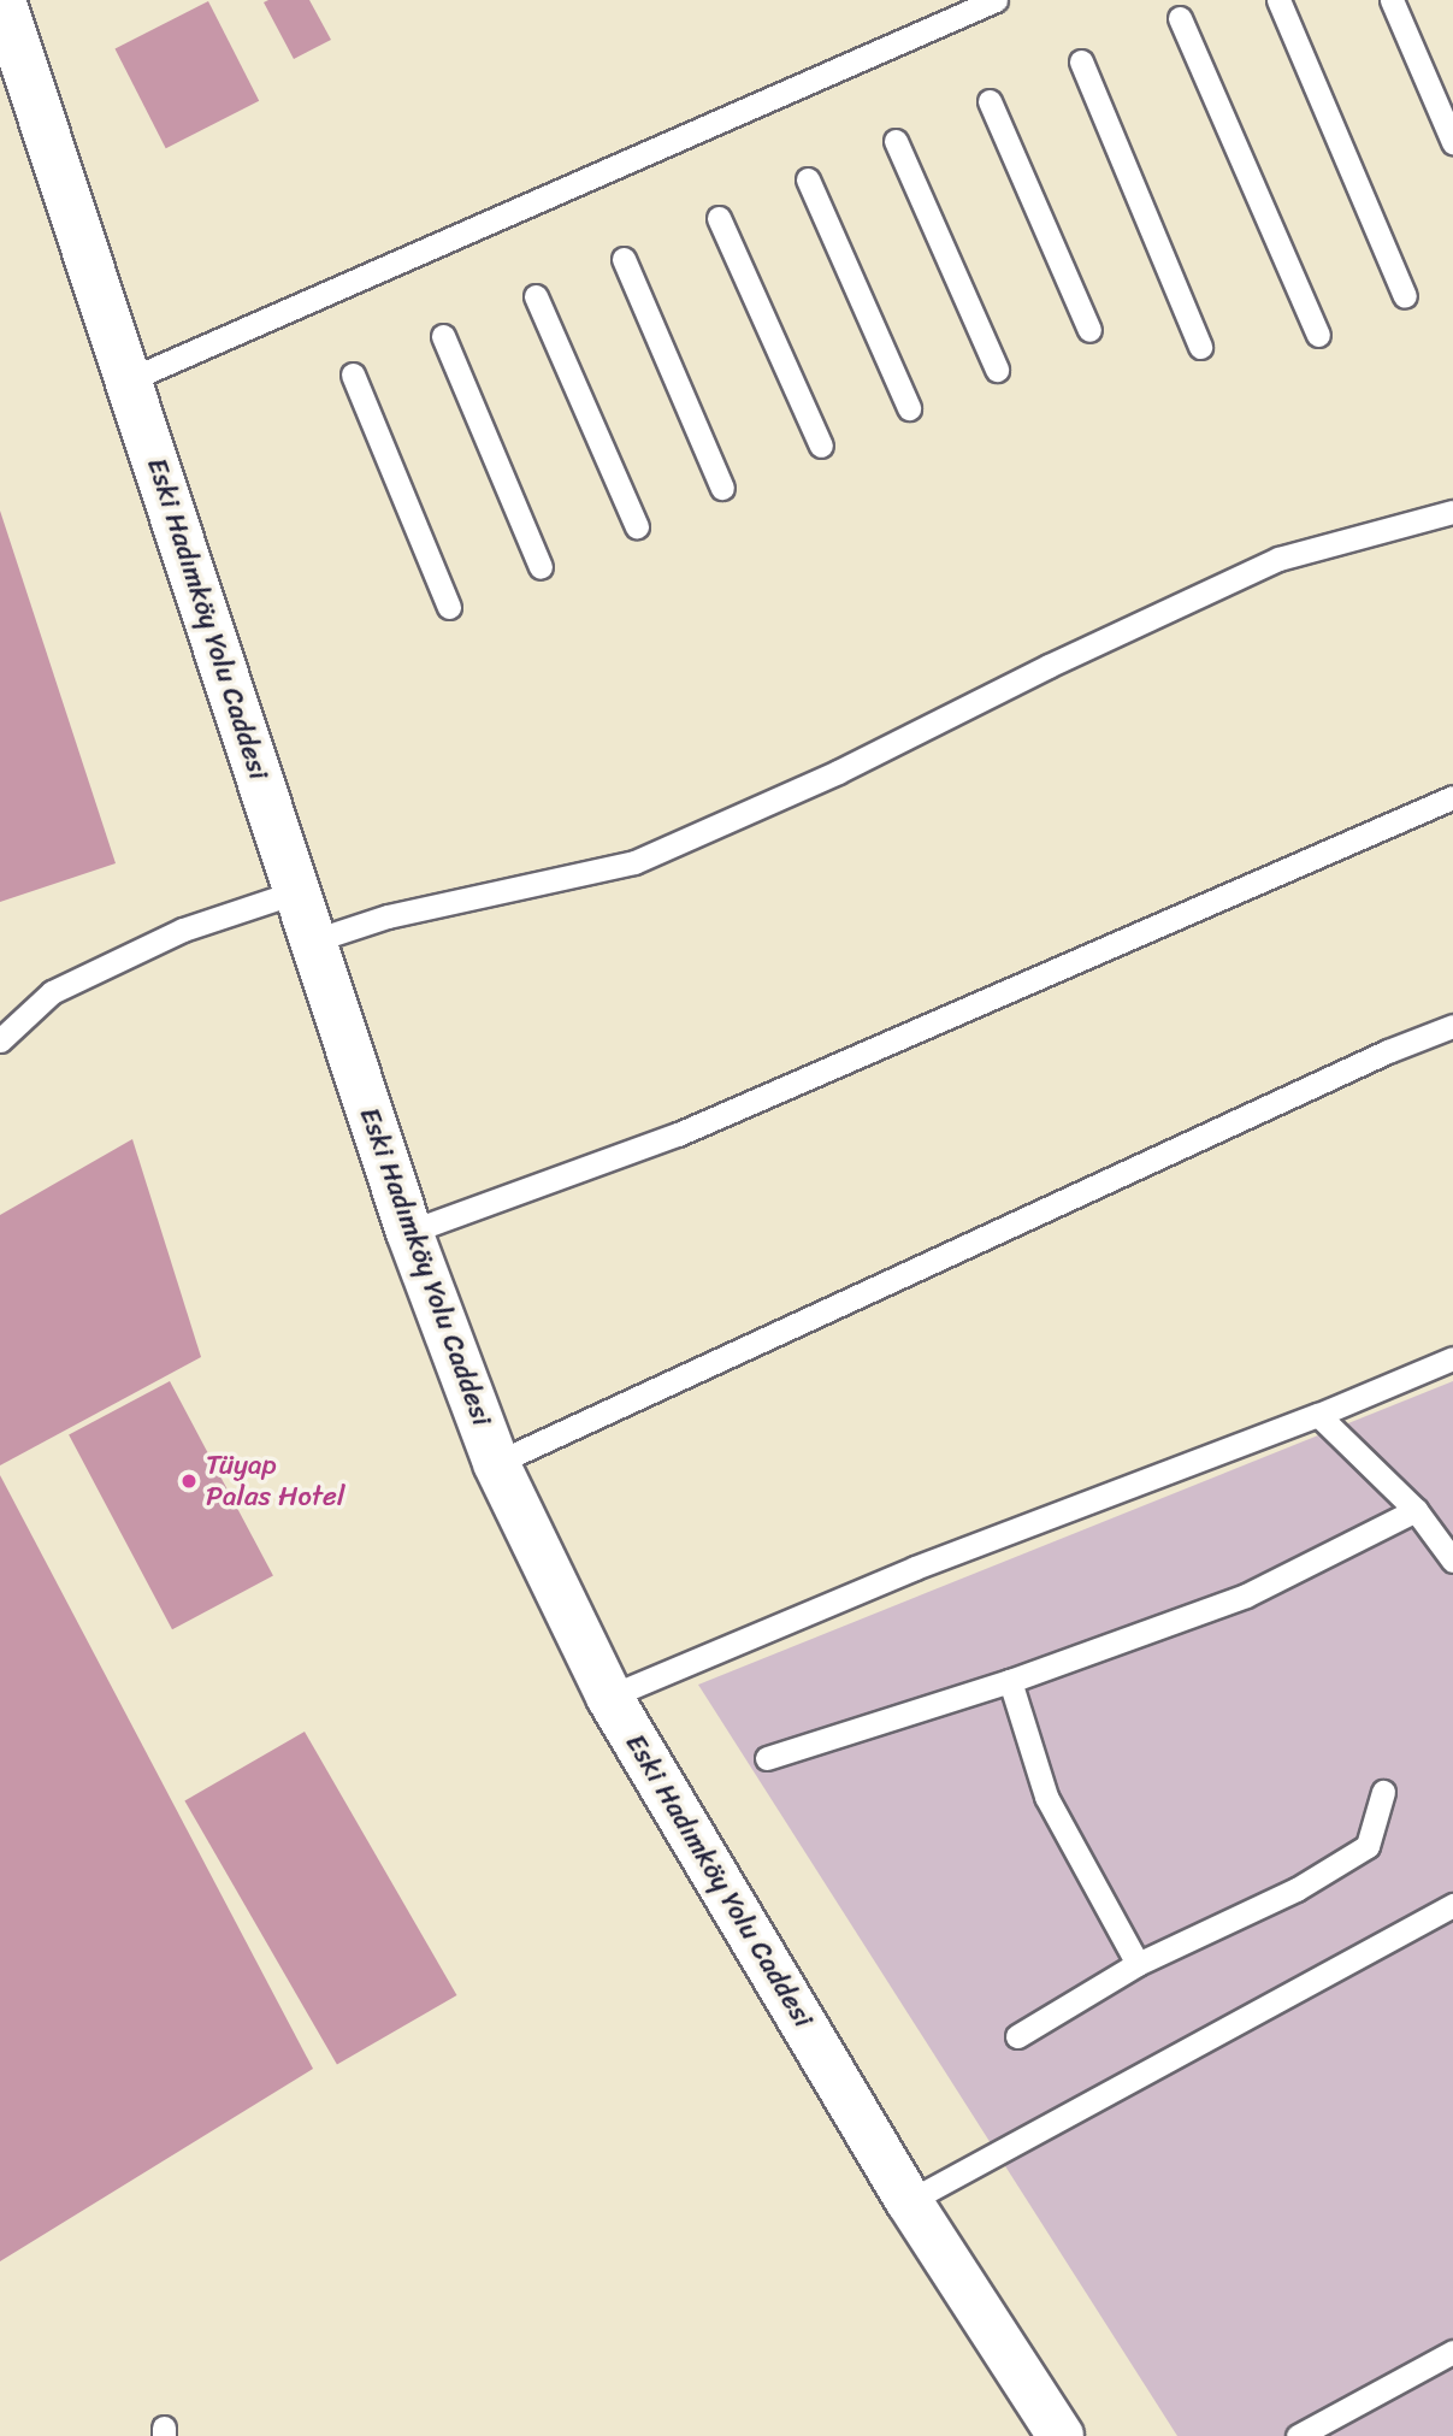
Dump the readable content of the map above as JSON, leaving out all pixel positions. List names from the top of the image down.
{
  "streets": {
    "street": ["Eski Hadımköy Yolu Caddesi"]
  },
  "places": ["Tüyap Palas Hotel"]
}
